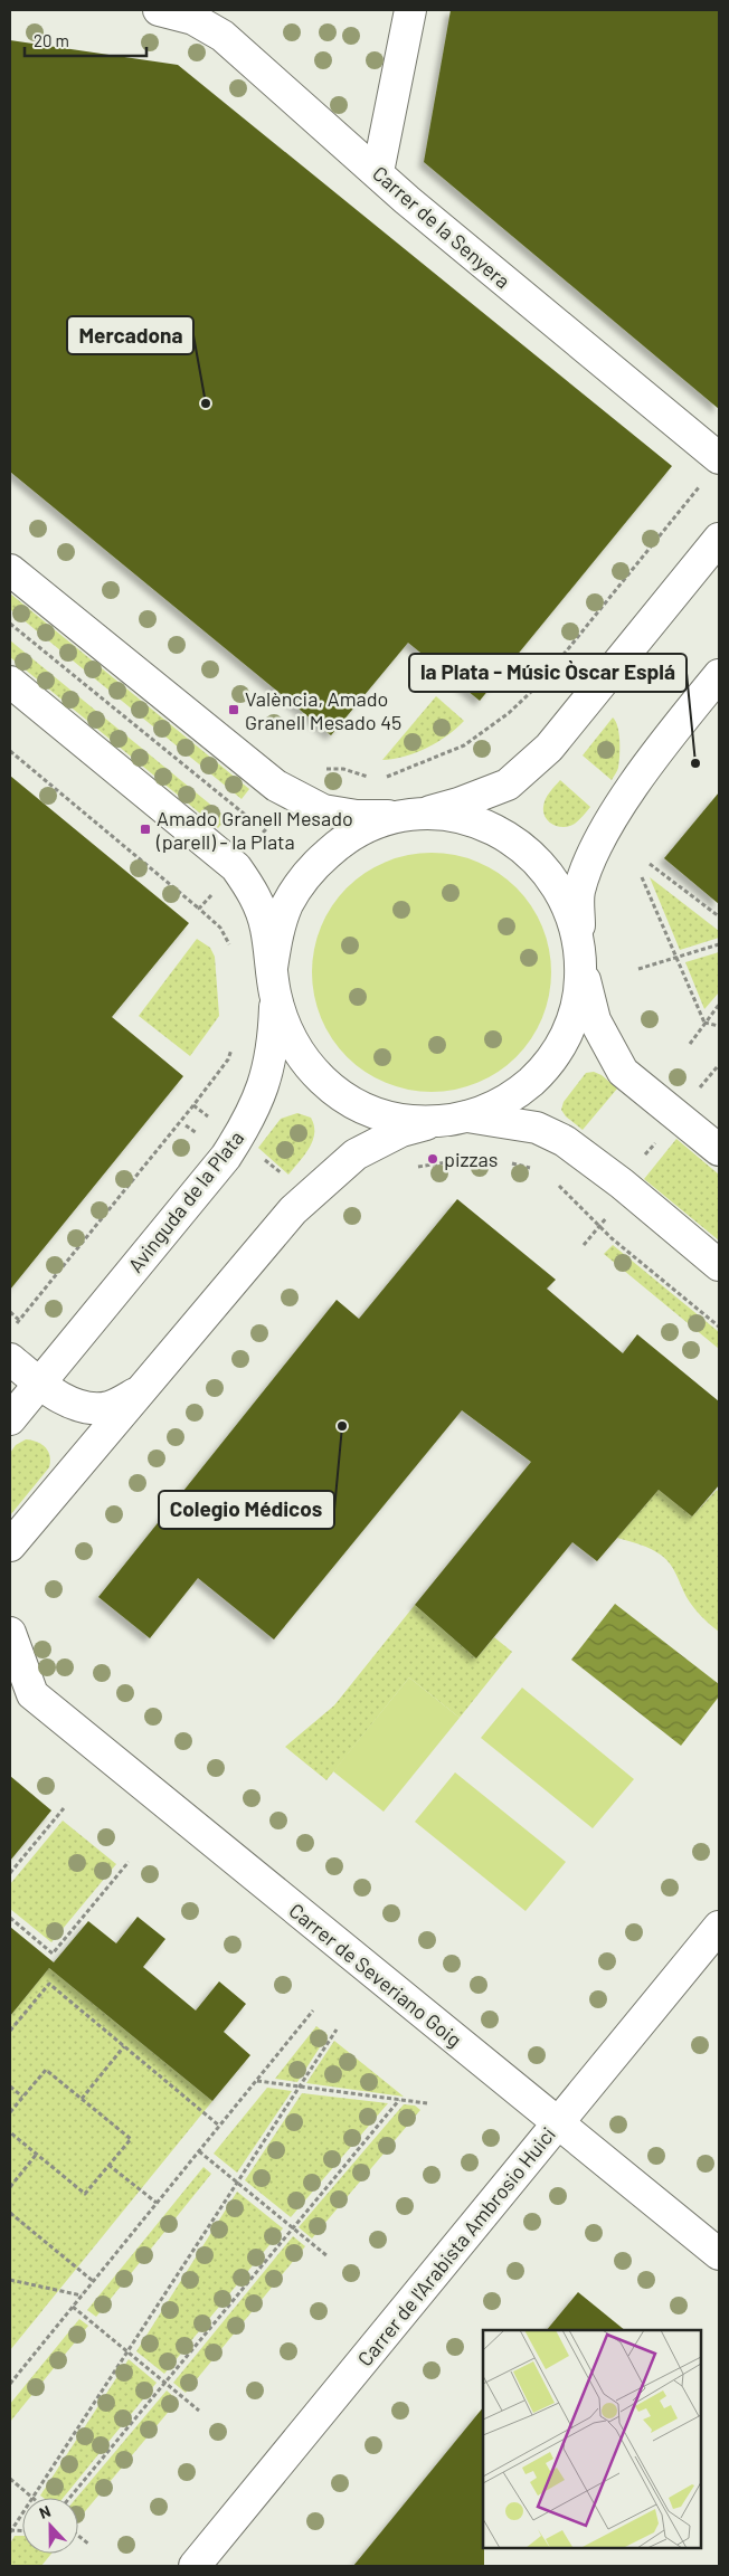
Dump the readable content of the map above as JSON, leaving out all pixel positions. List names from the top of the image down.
{
  "streets": {
    "main road": [
      "Carrer de la Senyera",
      "Avinguda de la Plata",
      "Carrer de Severiano Goig",
      "Carrer de l'Arabista Ambrosio Huici"
    ]
  },
  "crossings": [
    ["Carrer de Severiano Goig", "Carrer de l'Arabista Ambrosio Huici"]
  ],
  "places": {
    "other": [
      "Mercadona",
      "la Plata - Músic Òscar Esplá",
      "pizzas",
      "Colegio Médicos"
    ],
    "transit": ["València, Amado Granell Mesado 45", "Amado Granell Mesado (parell) - la Plata"]
  },
  "scale_bar": "20 m",
  "north": "top"
}
